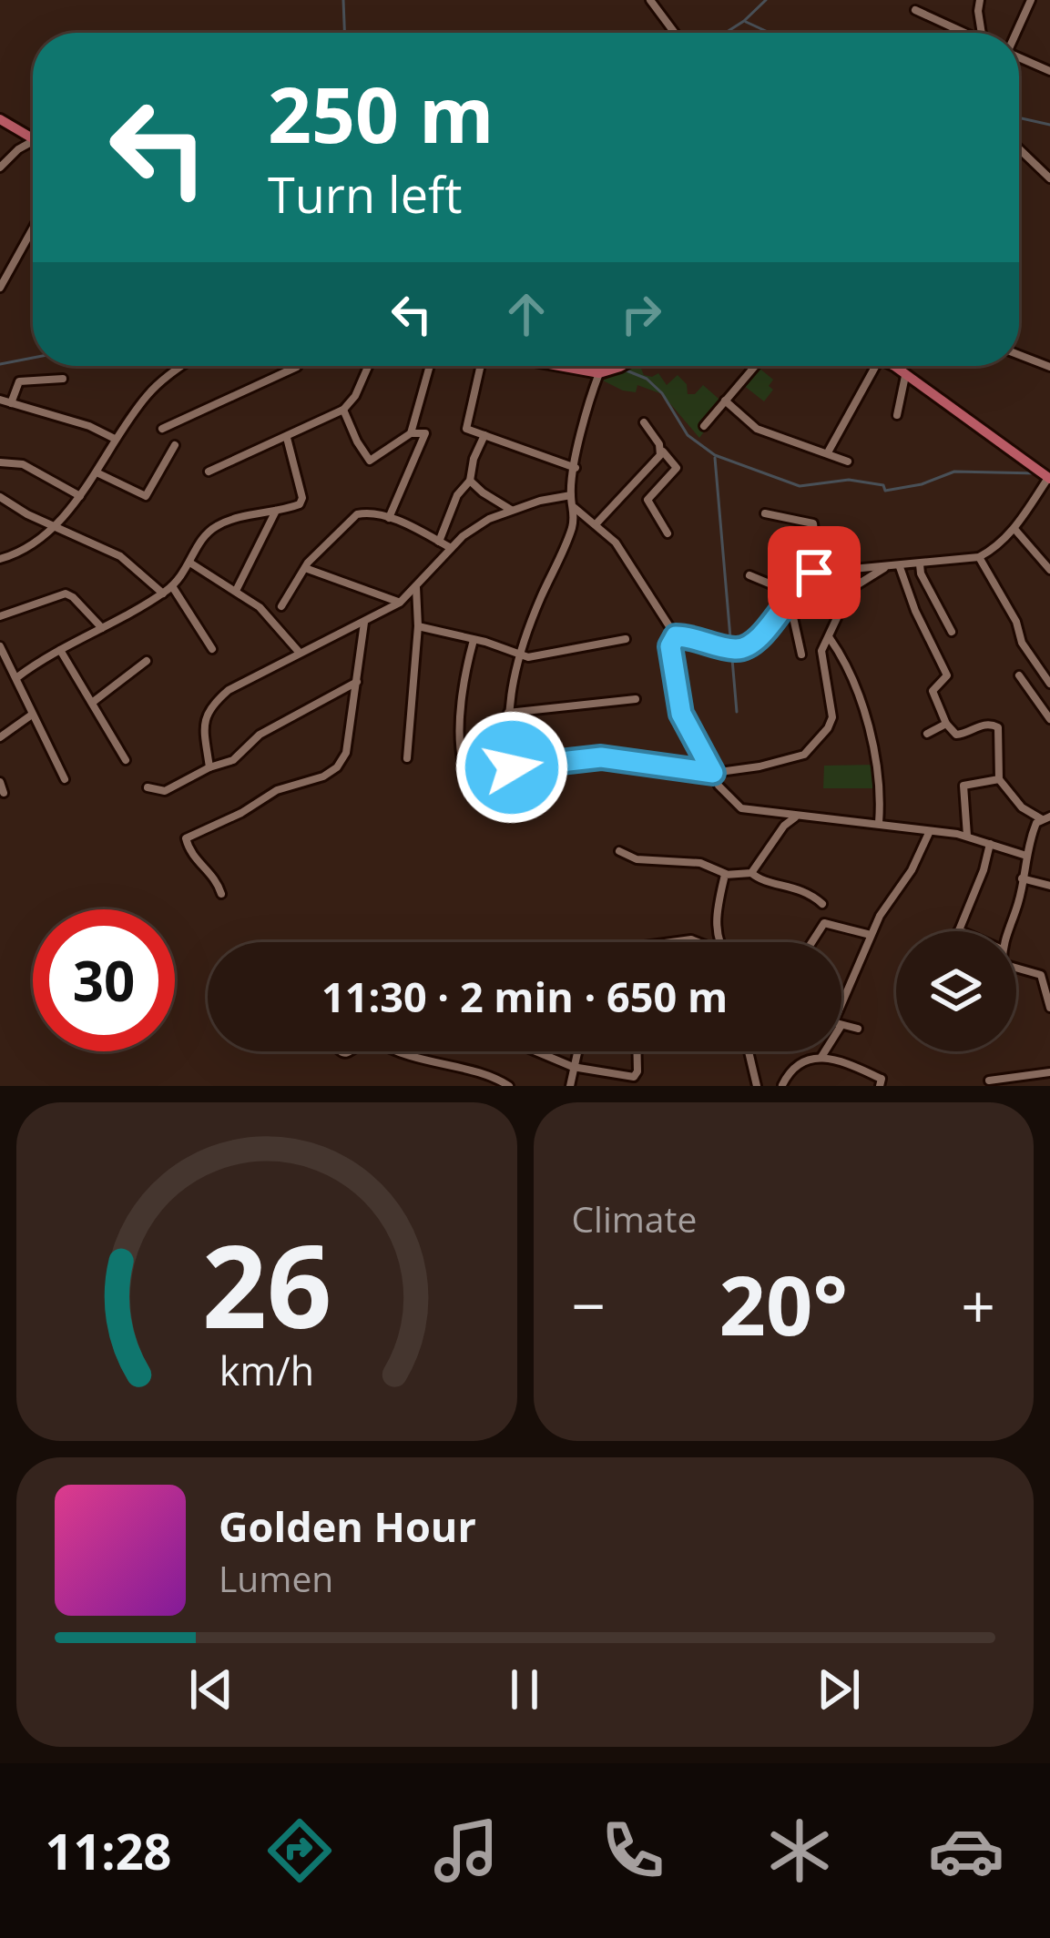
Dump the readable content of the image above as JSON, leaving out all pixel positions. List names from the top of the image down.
{
  "page": {
    "turn": ["250 m", "Turn left"],
    "limit": "30",
    "trip": "11:30 · 2 min · 650 m",
    "tile": "Climate",
    "heat": ["−", "20°", "+"],
    "song": ["Golden Hour", "Lumen"],
    "tabs": "11:28",
    "gauge": ["26", "km/h"]
  }
}
